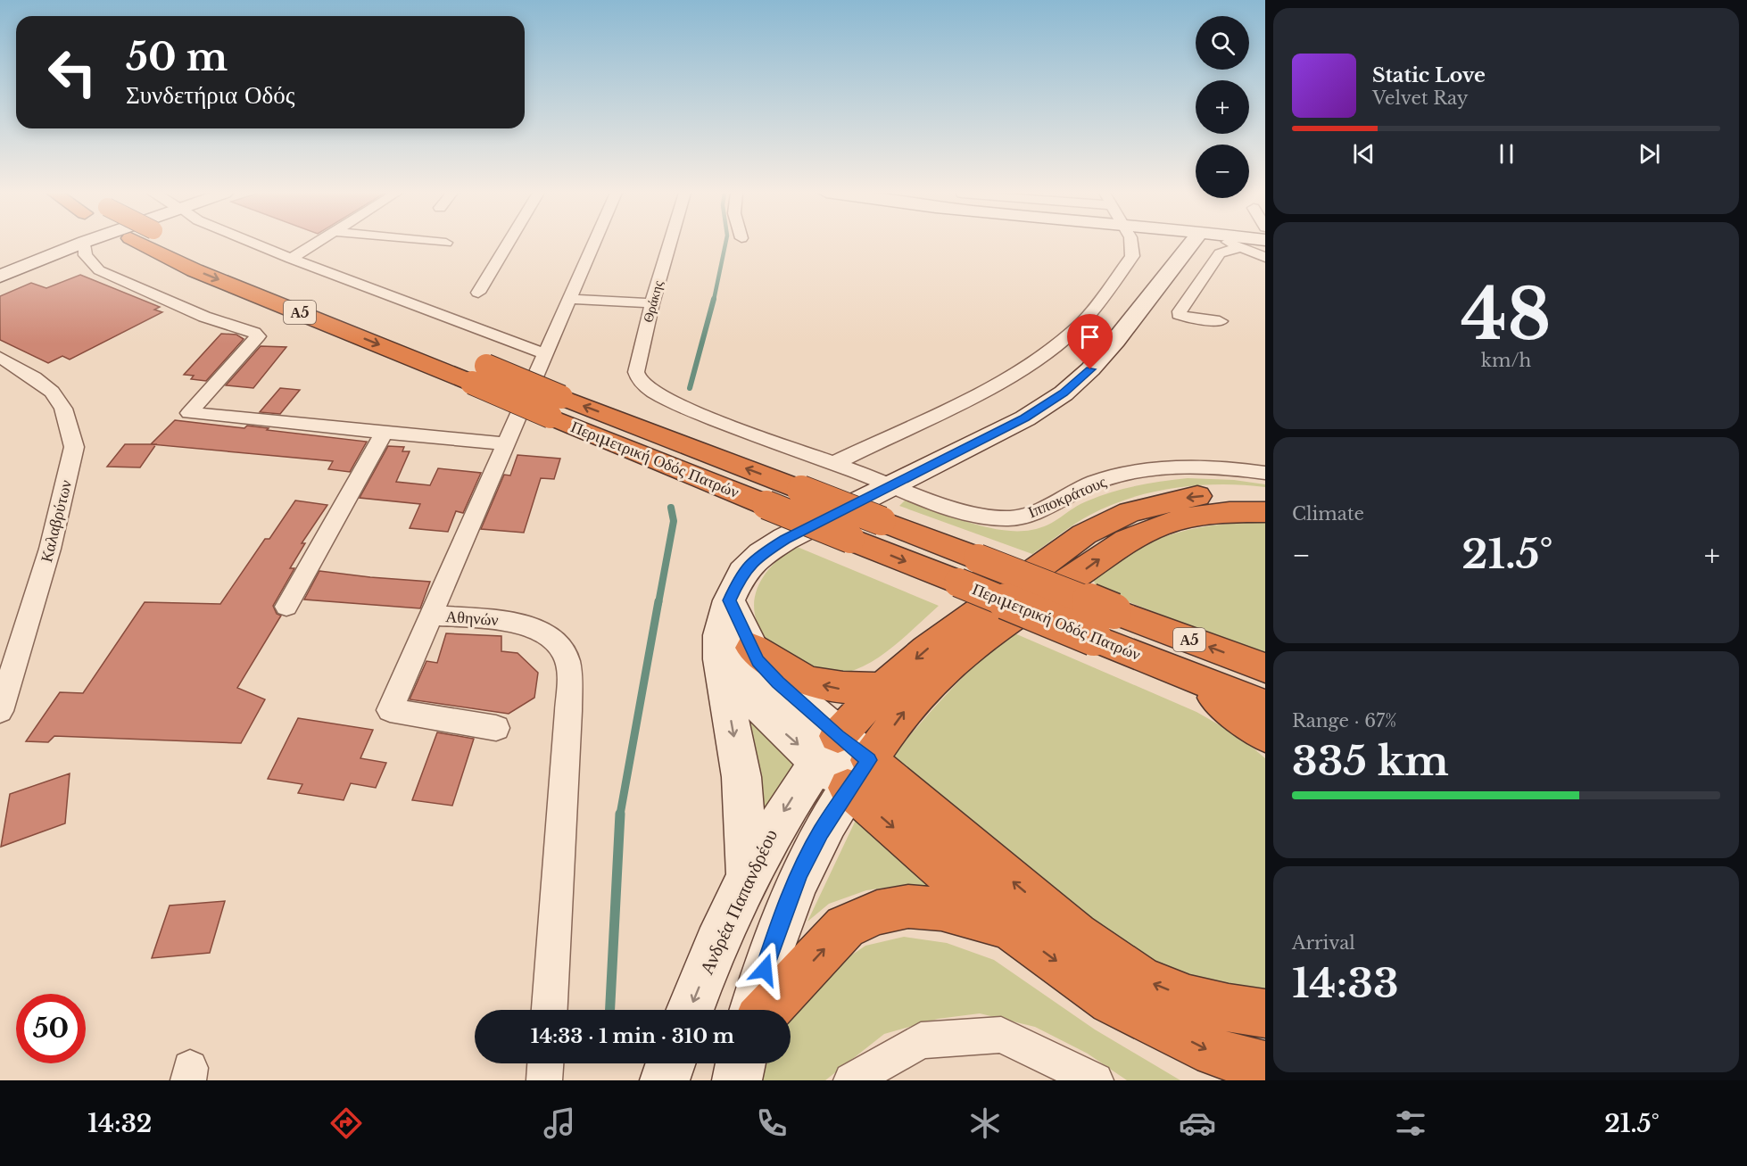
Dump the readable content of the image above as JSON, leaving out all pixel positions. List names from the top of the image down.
{
  "streets": {
    "highway": ["Α5", "Περιμετρική Οδός Πατρών"],
    "main road": ["Ανδρέα Παπανδρέου"],
    "street": [
      "Θράκης",
      "Ιπποκράτους",
      "Καλαβρύτων",
      "Αθηνών"
    ]
  },
  "crossings": [
    ["Θράκης", "Ιπποκράτους"]
  ],
  "page": {
    "map_buttons": ["+", "−"],
    "turn": ["50 m", "Συνδετήρια Οδός"],
    "song": ["Static Love", "Velvet Ray"],
    "tile": [
      ["48", "km/h"],
      "Climate",
      ["Range · 67%", "335 km"],
      ["Arrival", "14:33"]
    ],
    "heat": ["−", "21.5°", "+"],
    "limit": "50",
    "trip": "14:33 · 1 min · 310 m",
    "tabs": ["14:32", "21.5°"]
  }
}
